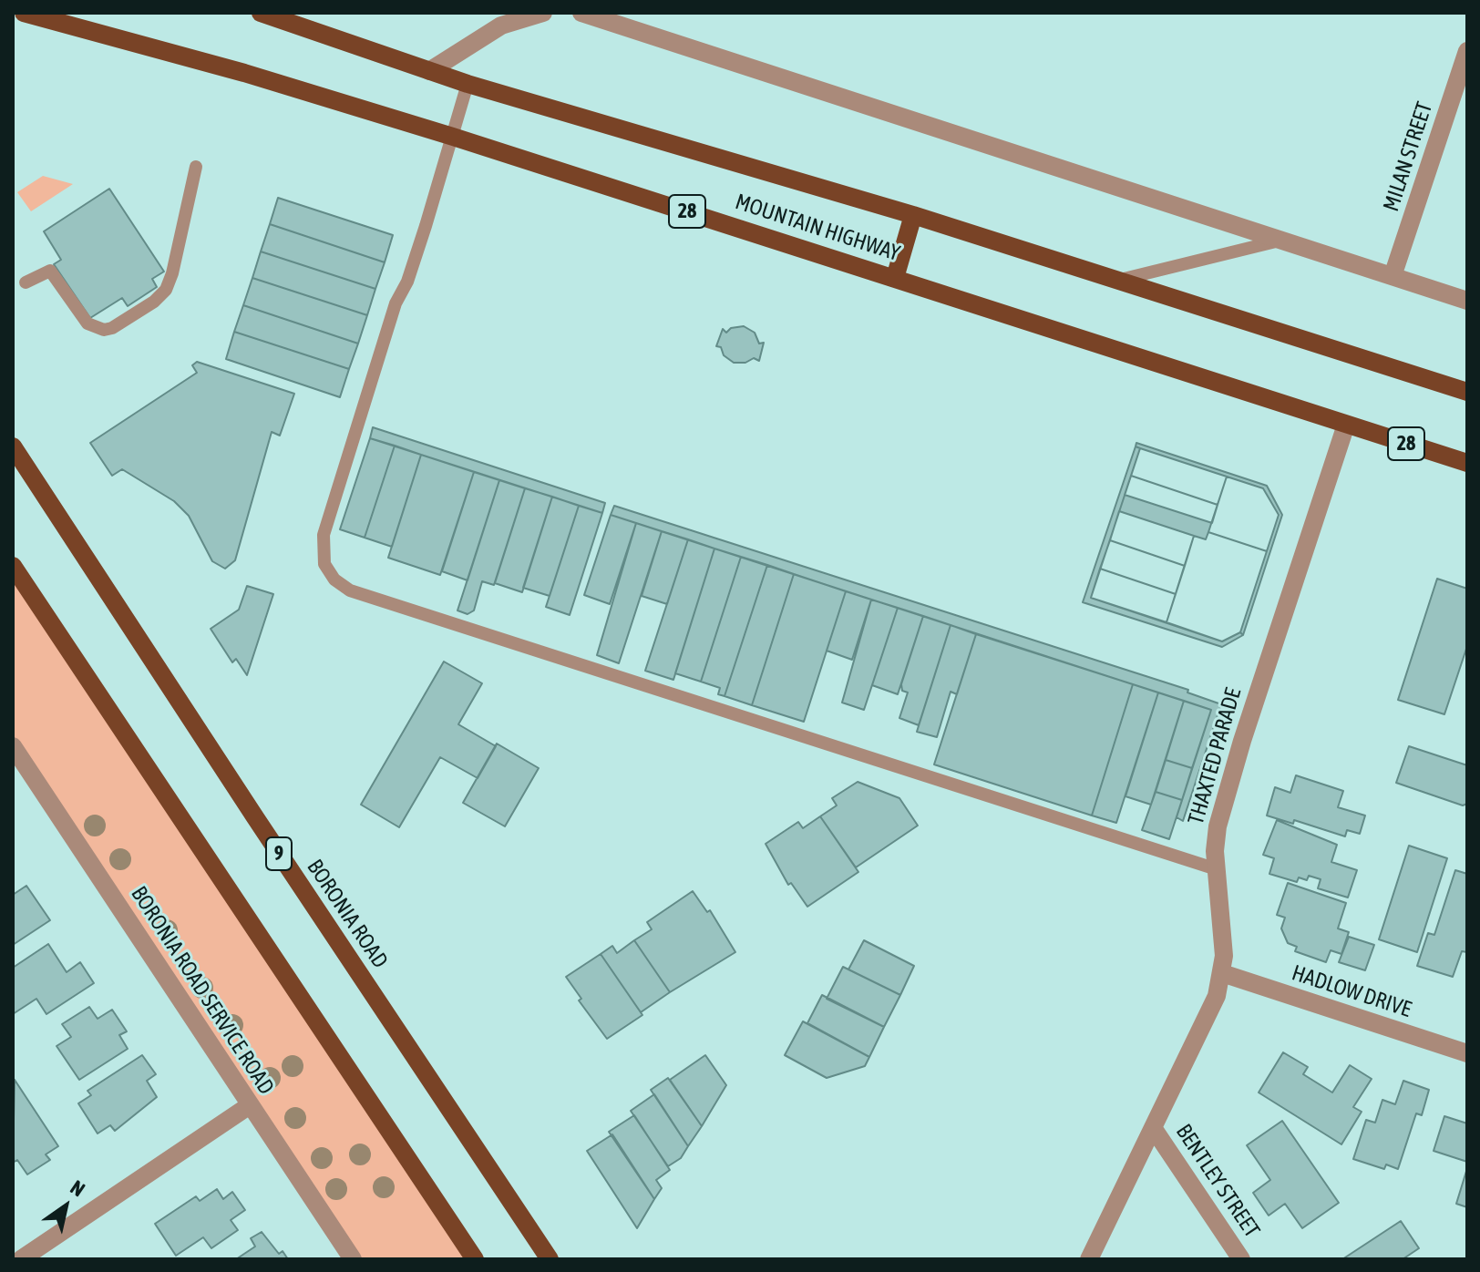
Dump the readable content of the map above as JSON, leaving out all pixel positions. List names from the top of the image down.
{
  "streets": {
    "main road": [
      "28",
      "MOUNTAIN HIGHWAY",
      "9",
      "BORONIA ROAD"
    ],
    "street": [
      "MILAN STREET",
      "THAXTED PARADE",
      "BORONIA ROAD SERVICE ROAD",
      "HADLOW DRIVE",
      "BENTLEY STREET"
    ]
  },
  "crossings": [
    ["MOUNTAIN HIGHWAY", "THAXTED PARADE"],
    ["THAXTED PARADE", "HADLOW DRIVE"],
    ["THAXTED PARADE", "BENTLEY STREET"]
  ],
  "north": "top right"
}
